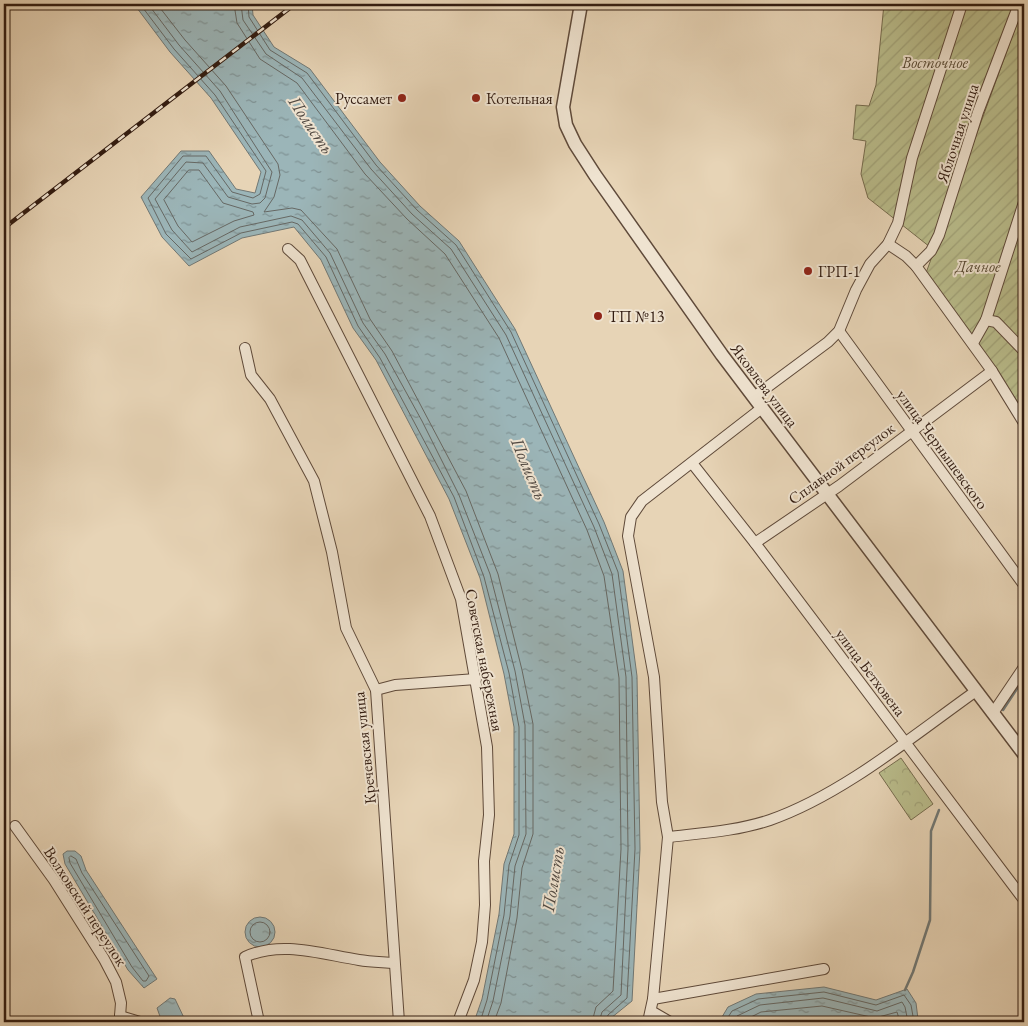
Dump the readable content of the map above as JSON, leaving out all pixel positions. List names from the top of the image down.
{
  "streets": {
    "street": [
      "Яблочная улица",
      "Яковлева улица",
      "улица Чернышевского",
      "Сплавной переулок",
      "Советская набережная",
      "улица Бетховена",
      "Кречевская улица",
      "Волховский переулок"
    ]
  },
  "crossings": [
    ["Яковлева улица", "Сплавной переулок"],
    ["улица Чернышевского", "Сплавной переулок"],
    ["Сплавной переулок", "улица Бетховена"]
  ],
  "water": ["Полисть"],
  "parks": ["Восточное", "Дачное"],
  "places": [
    "Руссамет",
    "Котельная",
    "ГРП-1",
    "ТП №13"
  ]
}
